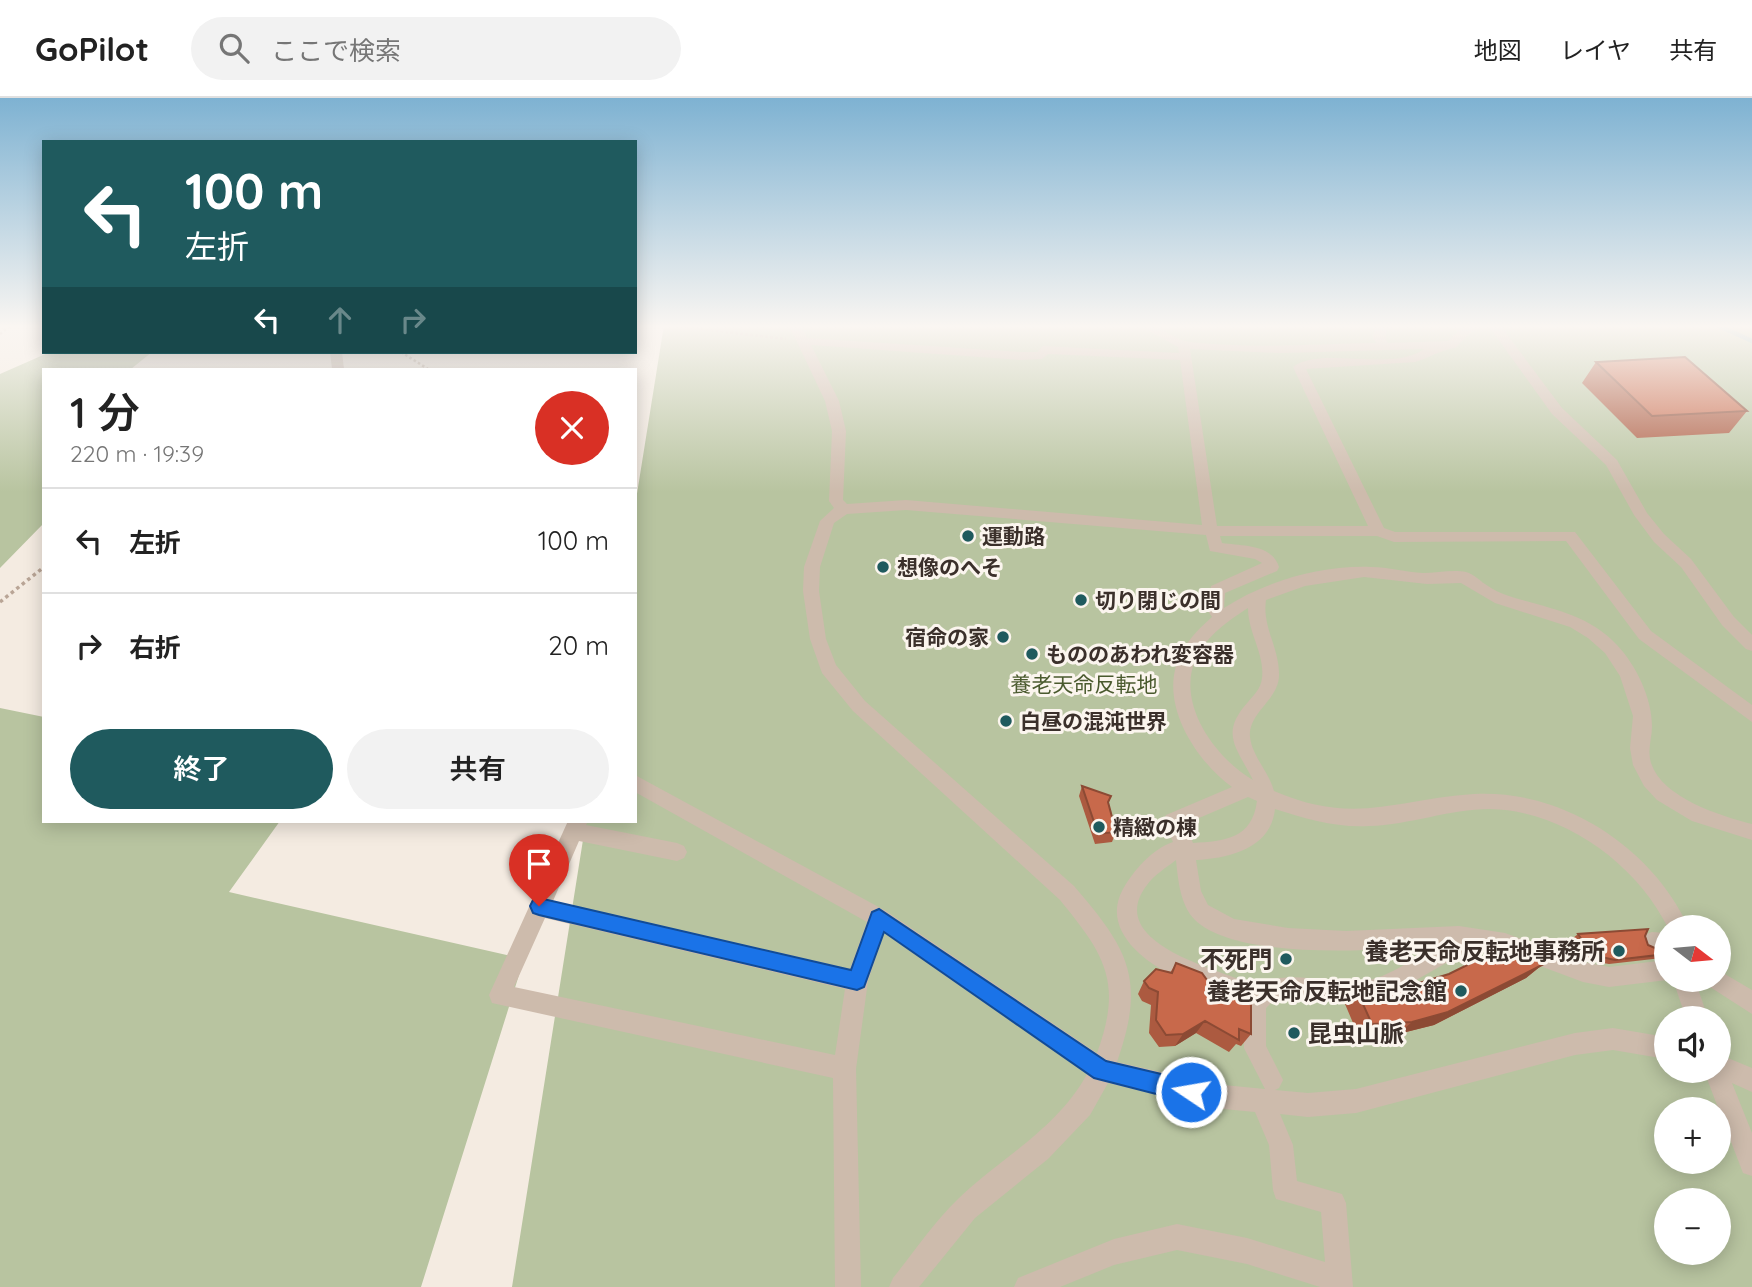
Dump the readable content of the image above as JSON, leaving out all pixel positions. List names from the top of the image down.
{
  "parks": ["養老天命反転地"],
  "places": [
    "運動路",
    "想像のへそ",
    "切り閉じの間",
    "宿命の家",
    "もののあわれ変容器",
    "白昼の混沌世界",
    "精緻の棟",
    "養老天命反転地事務所",
    "不死門",
    "養老天命反転地記念館",
    "昆虫山脈"
  ],
  "north": "right",
  "page": {
    "header": "GoPilot",
    "search": "ここで検索",
    "nav": ["地図", "レイヤ", "共有"],
    "turn": ["100 m", "左折"],
    "heading": ["1 分", "220 m · 19:39"],
    "list": [
      {
        "name": "左折",
        "value": "100 m"
      },
      {
        "name": "右折",
        "value": "20 m"
      }
    ],
    "buttons": ["終了", "共有"],
    "map_buttons": ["+", "−"]
  }
}
